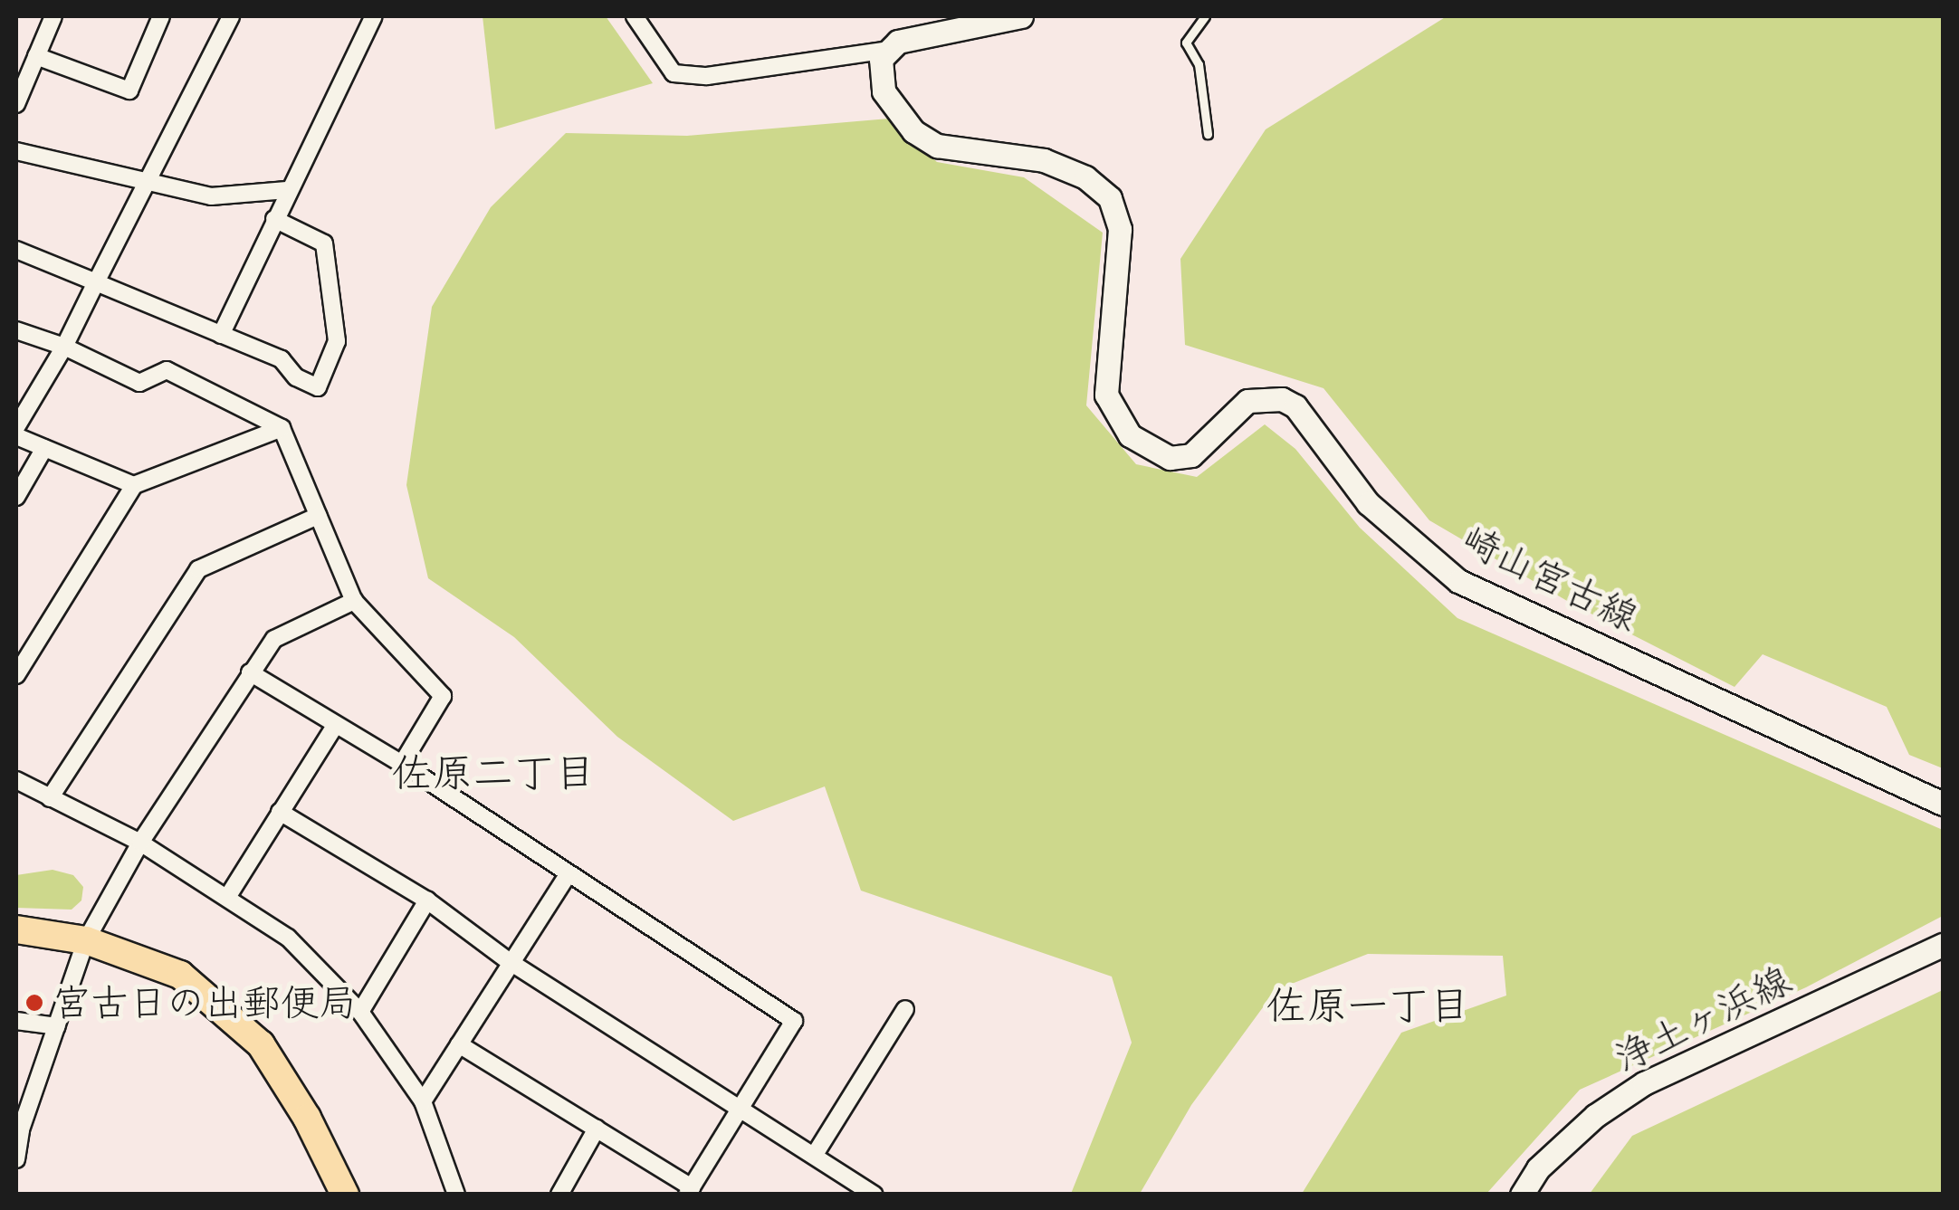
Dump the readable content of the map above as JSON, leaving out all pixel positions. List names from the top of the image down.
{
  "streets": {
    "main road": ["崎山宮古線", "浄土ヶ浜線"]
  },
  "districts": ["佐原二丁目", "佐原一丁目"],
  "places": ["宮古日の出郵便局"]
}
